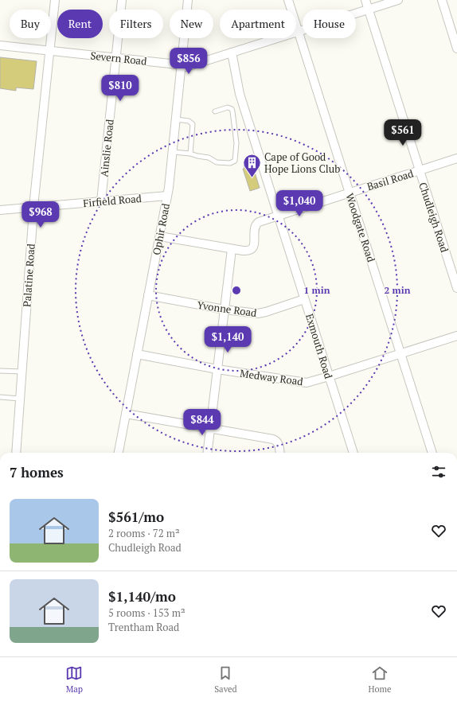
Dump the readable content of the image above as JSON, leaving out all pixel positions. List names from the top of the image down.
{
  "streets": {
    "street": [
      "Severn Road",
      "Ainslie Road",
      "Basil Road",
      "Firfield Road",
      "Chudleigh Road",
      "Woodgate Road",
      "Ophir Road",
      "Palatine Road",
      "Yvonne Road",
      "Exmouth Road",
      "Medway Road"
    ]
  },
  "crossings": [
    ["Severn Road", "Ainslie Road"],
    ["Severn Road", "Chudleigh Road"],
    ["Severn Road", "Woodgate Road"],
    ["Severn Road", "Ophir Road"],
    ["Severn Road", "Palatine Road"],
    ["Severn Road", "Exmouth Road"],
    ["Ainslie Road", "Firfield Road"],
    ["Basil Road", "Chudleigh Road"],
    ["Basil Road", "Woodgate Road"],
    ["Basil Road", "Ophir Road"],
    ["Basil Road", "Exmouth Road"],
    ["Firfield Road", "Ophir Road"],
    ["Firfield Road", "Palatine Road"],
    ["Woodgate Road", "Medway Road"],
    ["Ophir Road", "Yvonne Road"],
    ["Ophir Road", "Medway Road"],
    ["Yvonne Road", "Exmouth Road"],
    ["Exmouth Road", "Medway Road"]
  ],
  "places": {
    "building": ["Cape of Good Hope Lions Club"]
  },
  "page": {
    "chip": [
      "Buy",
      "Rent",
      "Filters",
      "New",
      "Apartment",
      "House"
    ],
    "price": [
      "$856",
      "$810",
      "$561",
      "$1,040",
      "$968",
      "$1,140",
      "$844"
    ],
    "heading": "7 homes",
    "list": [
      {
        "name": "$561/mo",
        "note": "2 rooms · 72 m² · Chudleigh Road"
      },
      {
        "name": "$1,140/mo",
        "note": "5 rooms · 153 m² · Trentham Road"
      }
    ],
    "tabs": ["Map", "Saved", "Home"]
  },
  "rings": ["1 min", "2 min"]
}
